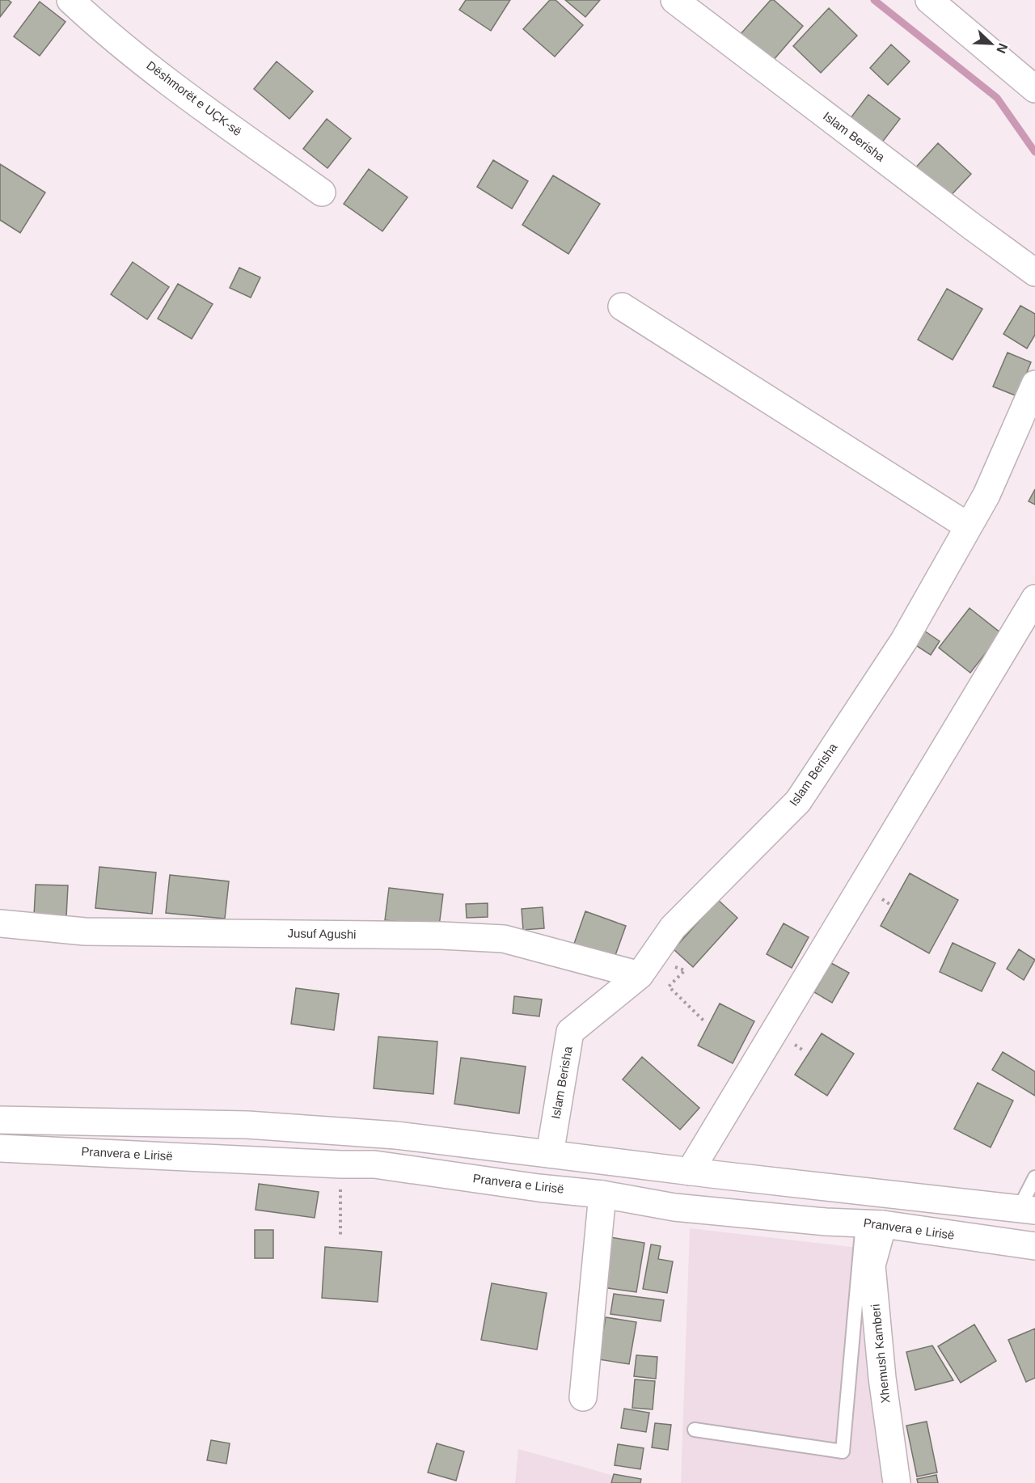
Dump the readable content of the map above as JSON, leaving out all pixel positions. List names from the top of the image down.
{
  "streets": {
    "street": [
      "Dëshmorët e UÇK-së",
      "Islam Berisha",
      "Jusuf Agushi",
      "Pranvera e Lirisë",
      "Xhemush Kamberi"
    ]
  },
  "crossings": [
    ["Islam Berisha", "Jusuf Agushi"],
    ["Pranvera e Lirisë", "Xhemush Kamberi"]
  ],
  "north": "bottom right"
}
